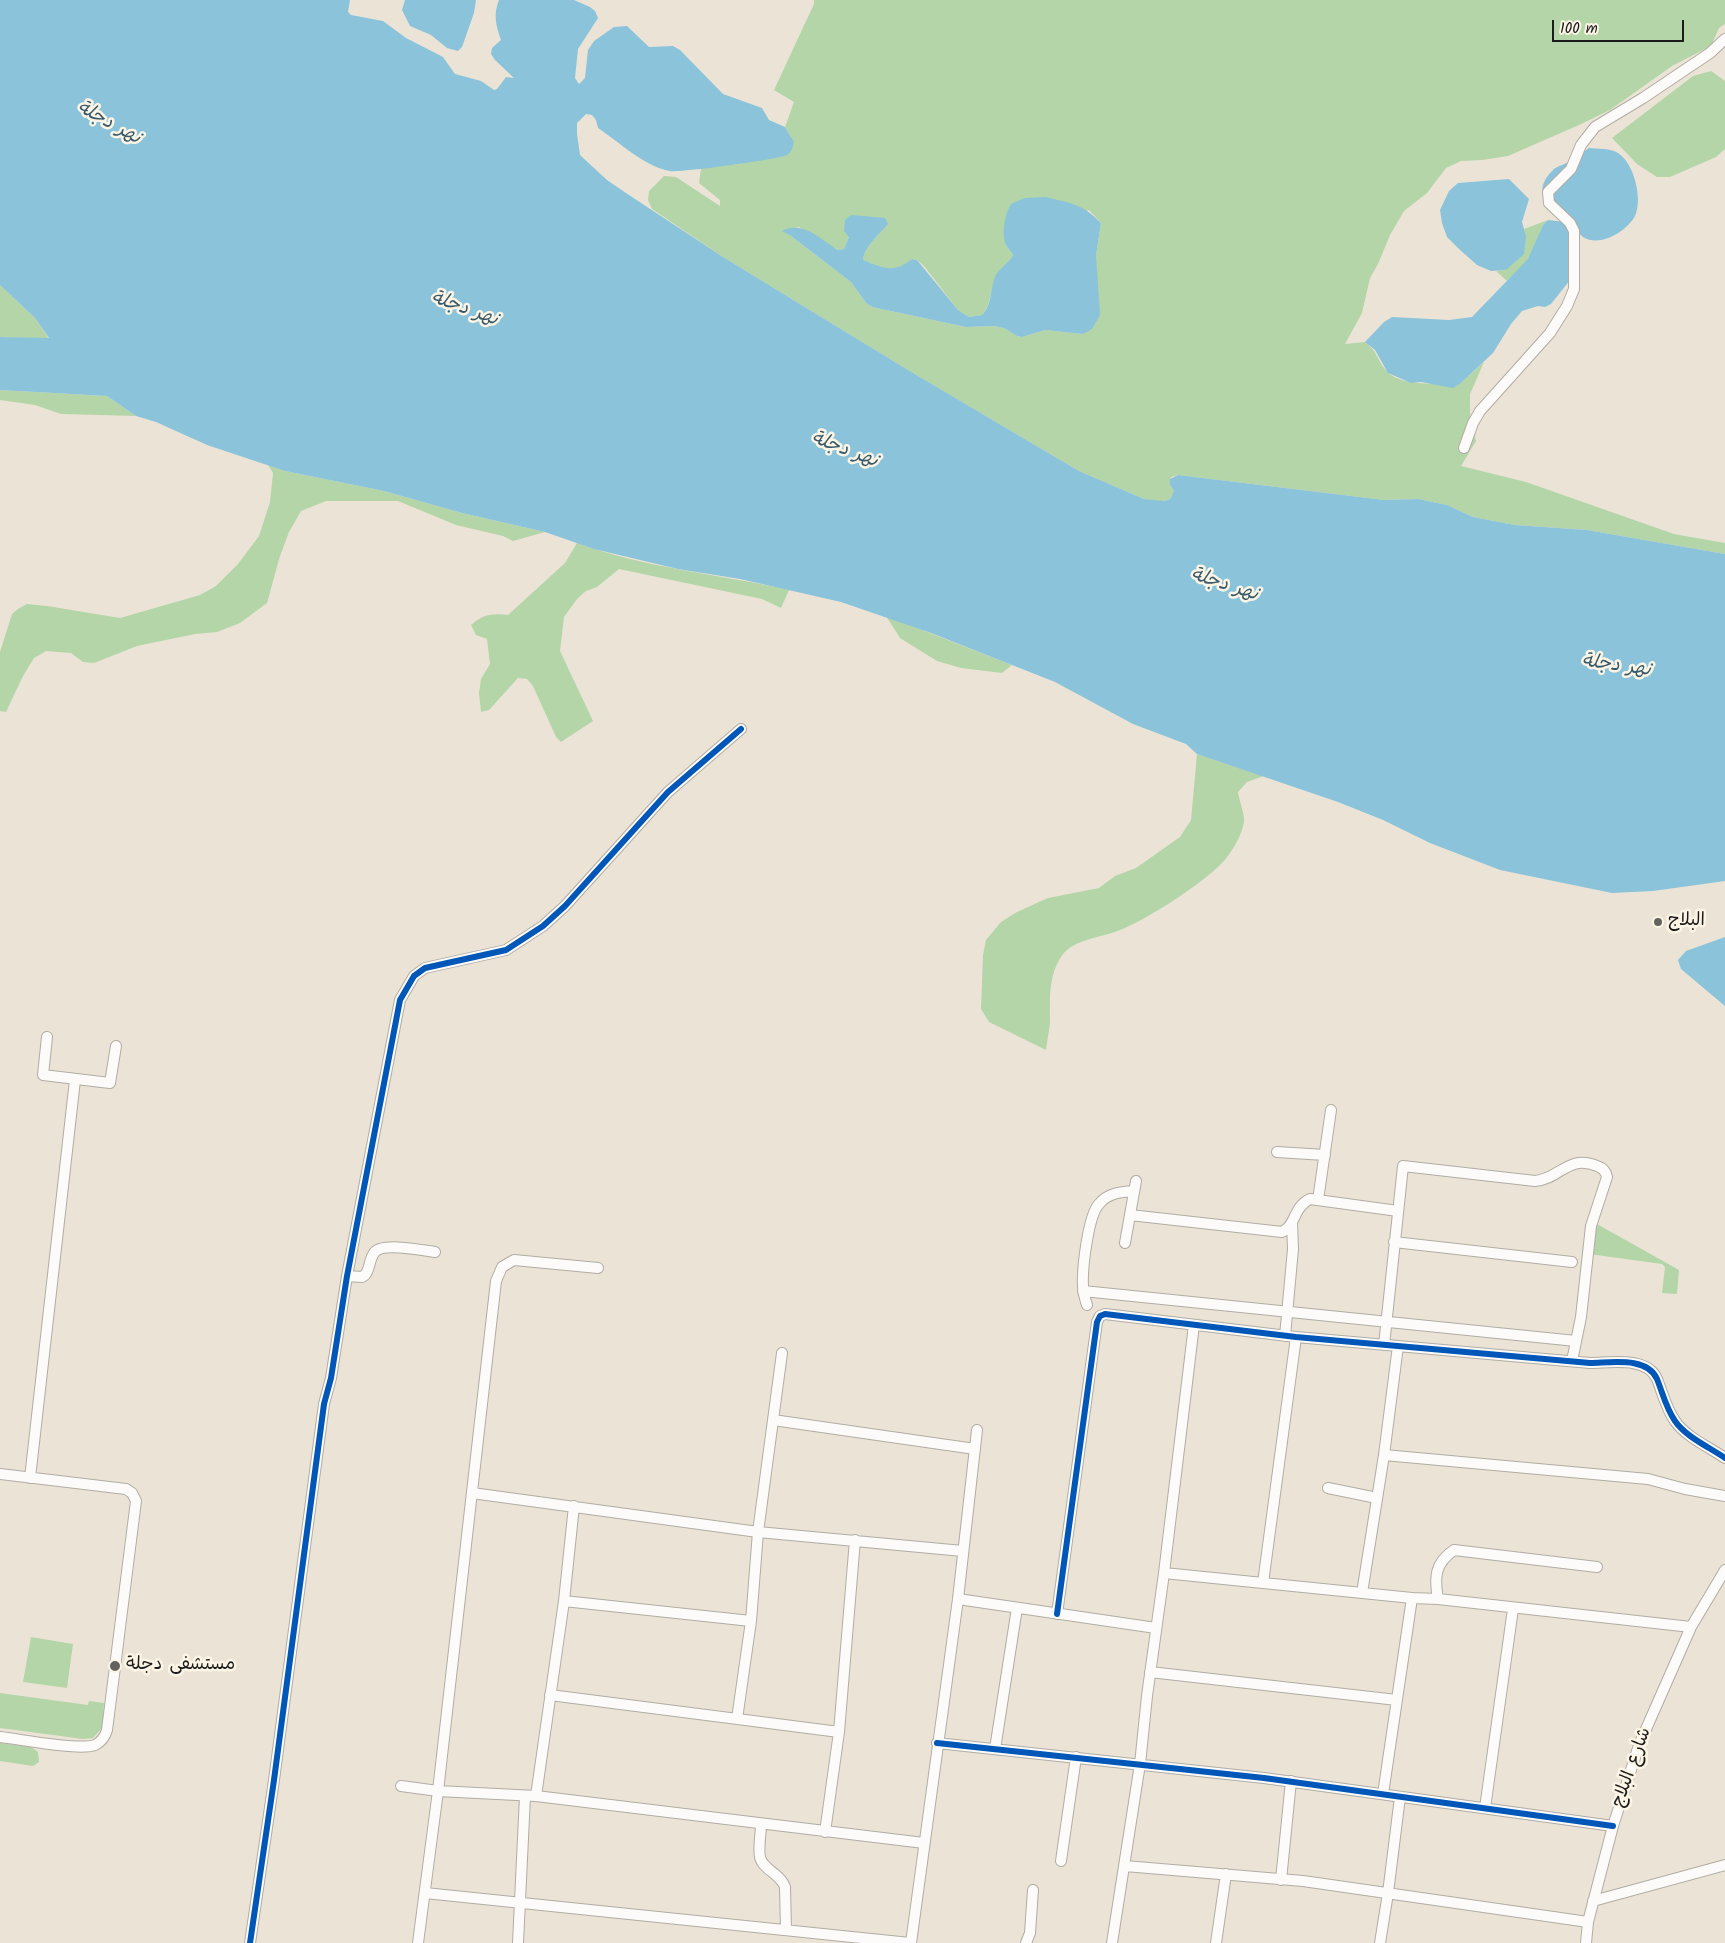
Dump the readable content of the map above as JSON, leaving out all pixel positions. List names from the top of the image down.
{
  "streets": {
    "street": ["شارع البلاج"]
  },
  "water": ["نهر دجلة"],
  "places": ["البلاج", "مستشفى دجلة"],
  "scale_bar": "100 m"
}
